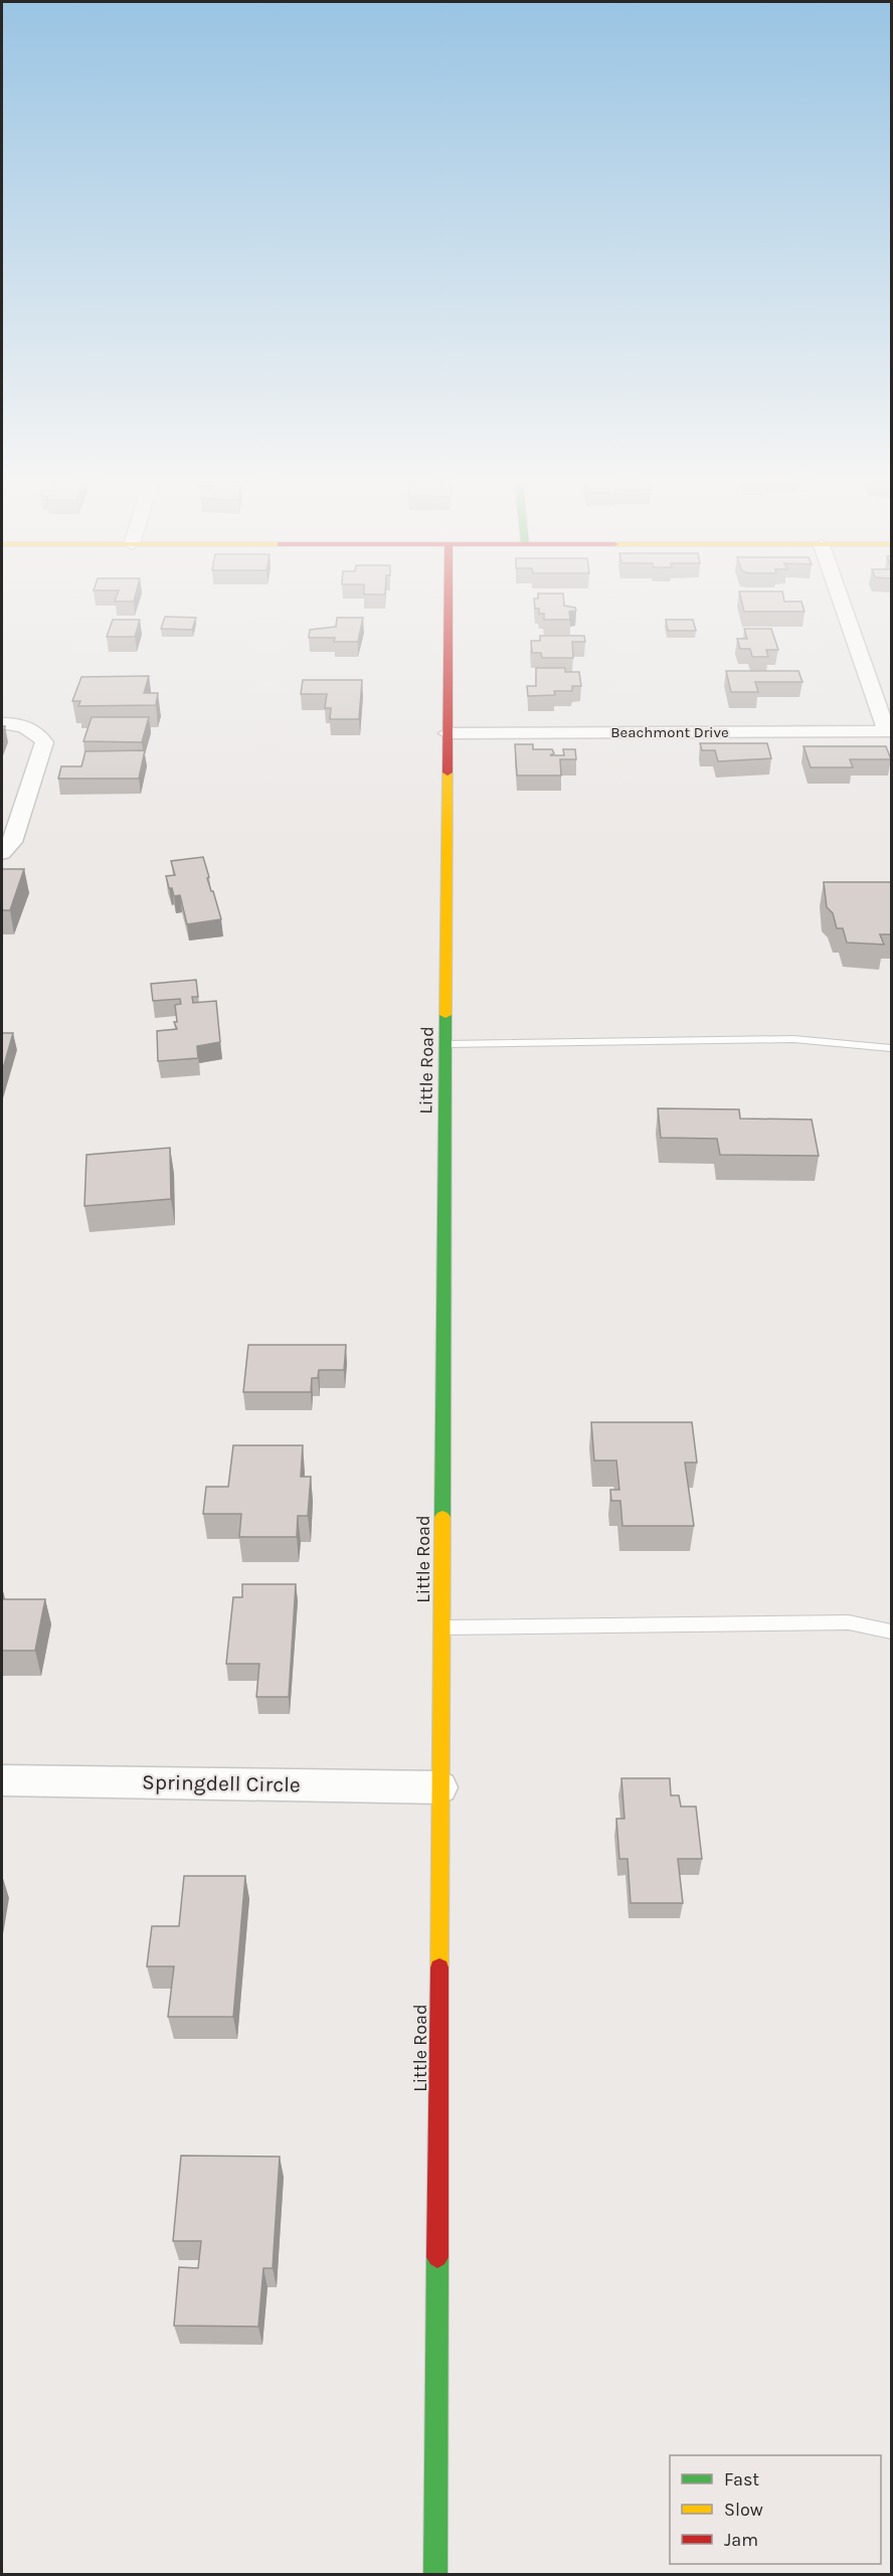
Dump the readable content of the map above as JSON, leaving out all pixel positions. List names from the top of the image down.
{
  "streets": {
    "street": ["Beachmont Drive", "Little Road", "Springdell Circle"]
  },
  "crossings": [
    ["Beachmont Drive", "Little Road"],
    ["Little Road", "Springdell Circle"]
  ],
  "legend": ["Fast", "Slow", "Jam"]
}
